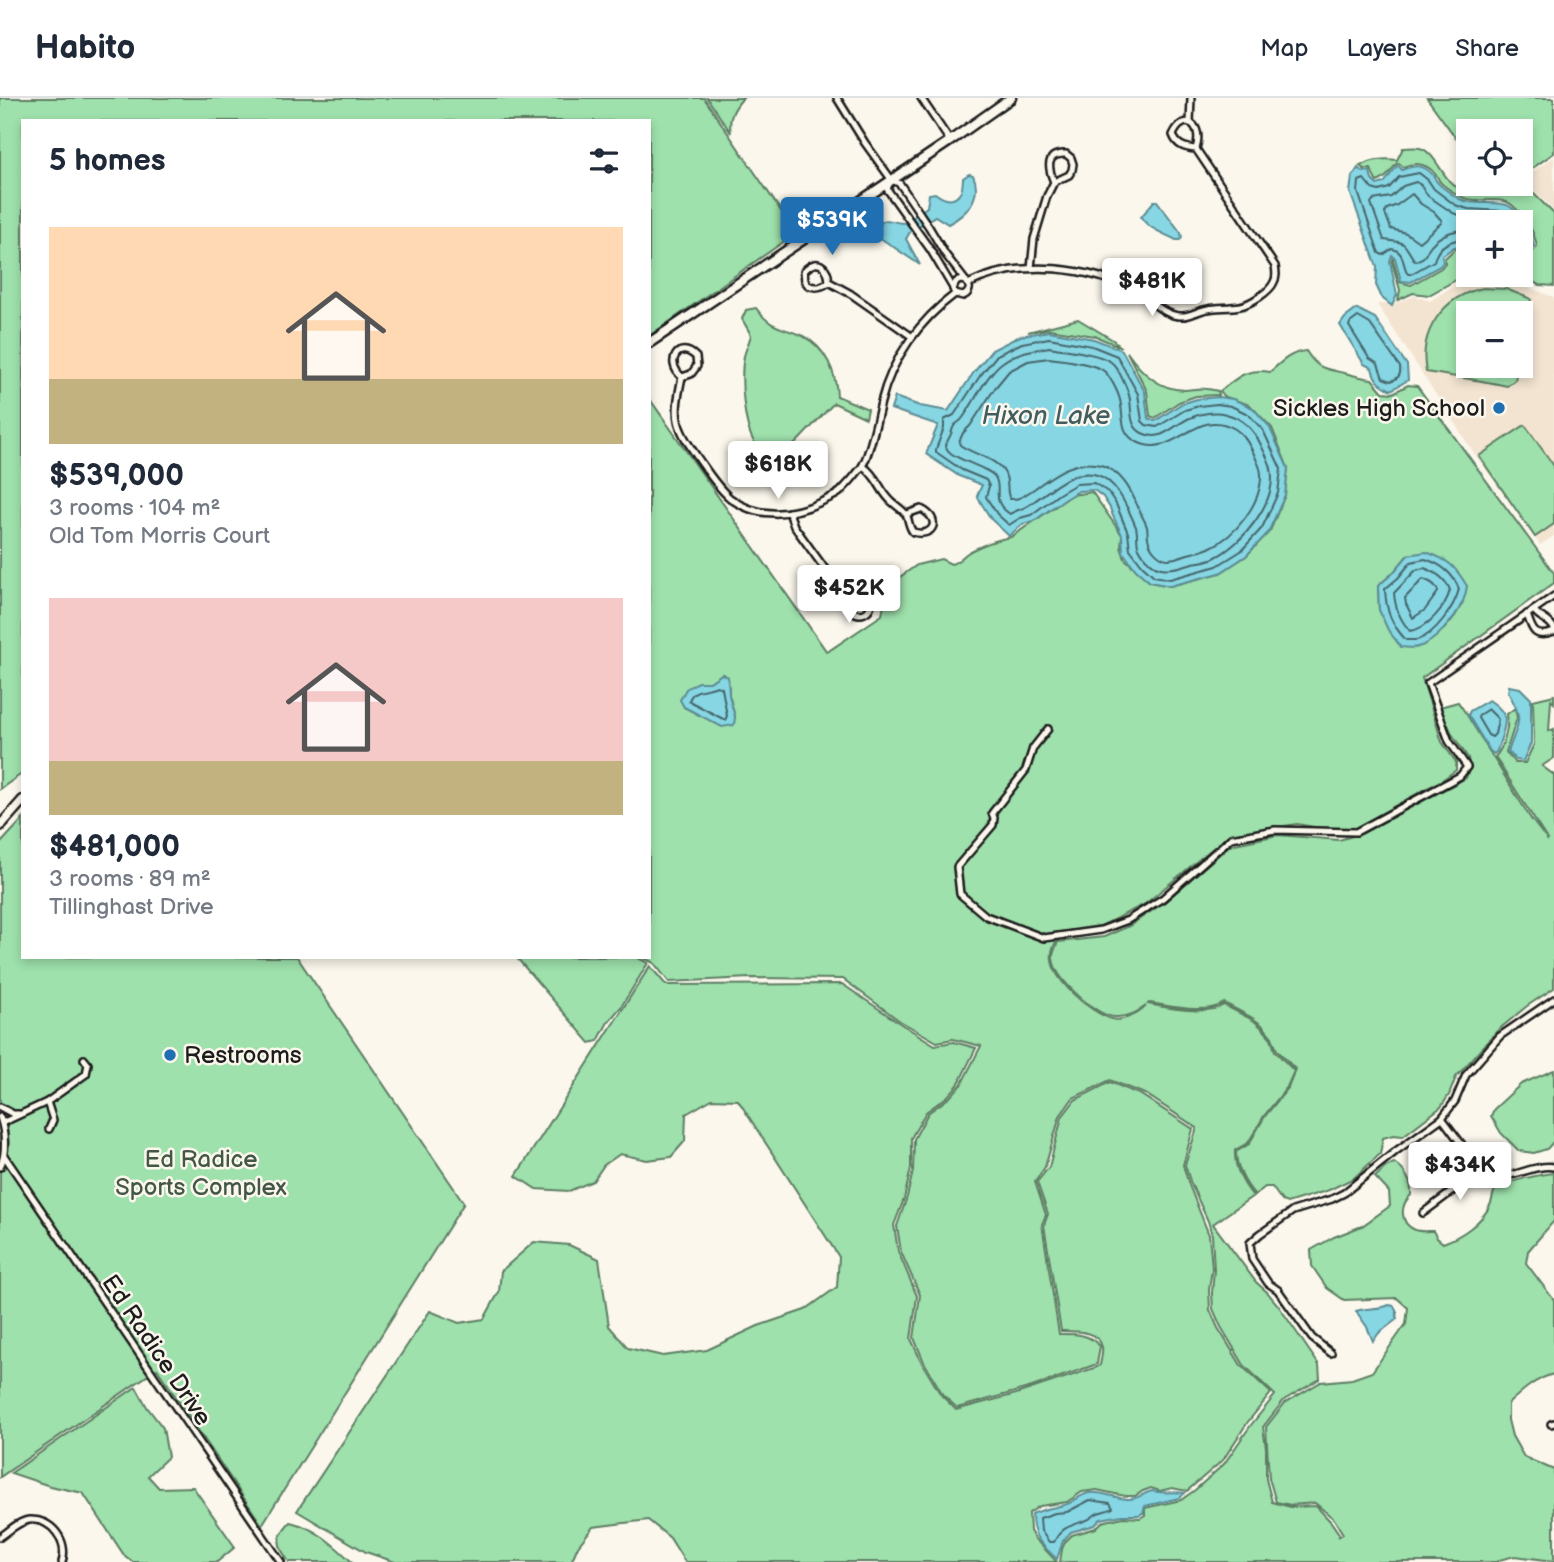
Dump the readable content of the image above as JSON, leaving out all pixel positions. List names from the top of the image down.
{
  "streets": {
    "street": ["Ed Radice Drive"]
  },
  "water": ["Hixon Lake"],
  "parks": ["Ed Radice Sports Complex"],
  "places": ["Sickles High School", "Restrooms"],
  "page": {
    "header": "Habito",
    "nav": ["Map", "Layers", "Share"],
    "map_buttons": ["+", "−"],
    "heading": "5 homes",
    "price": [
      "$539K",
      "$481K",
      "$618K",
      "$452K",
      "$434K"
    ],
    "list": [
      {
        "name": "$539,000",
        "note": "3 rooms · 104 m² · Old Tom Morris Court"
      },
      {
        "name": "$481,000",
        "note": "3 rooms · 89 m² · Tillinghast Drive"
      }
    ]
  }
}
